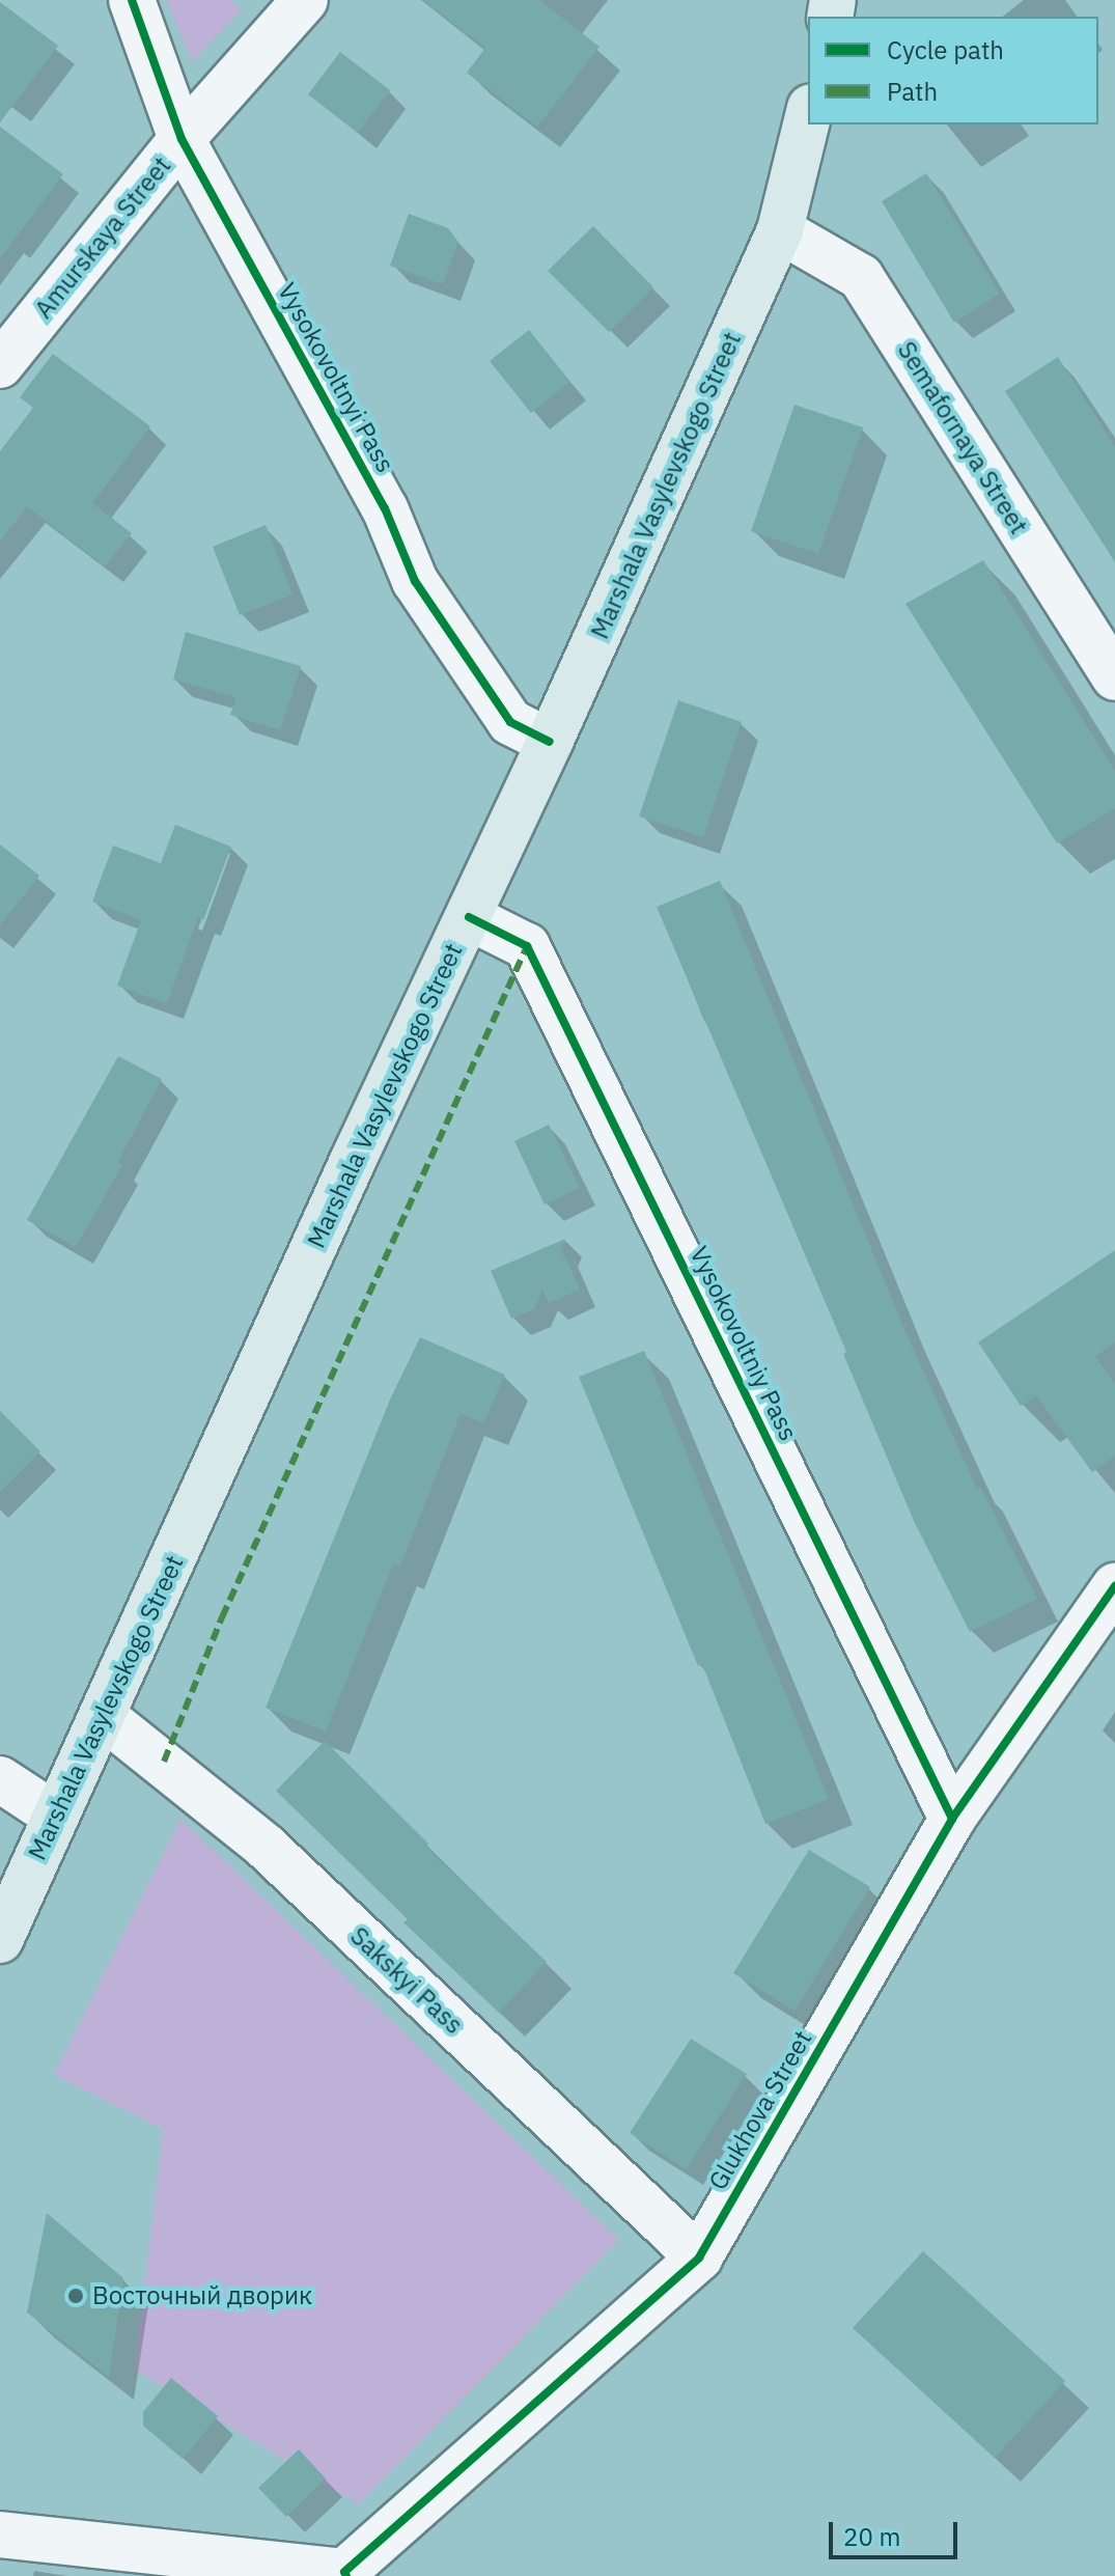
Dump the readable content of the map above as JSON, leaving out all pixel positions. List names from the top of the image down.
{
  "streets": {
    "main road": ["Marshala Vasylevskogo Street"],
    "street": [
      "Amurskaya Street",
      "Vysokovoltnyi Pass",
      "Semafornaya Street",
      "Vysokovoltniy Pass",
      "Sakskyi Pass",
      "Glukhova Street"
    ]
  },
  "crossings": [
    ["Amurskaya Street", "Vysokovoltnyi Pass"],
    ["Vysokovoltnyi Pass", "Marshala Vasylevskogo Street"],
    ["Semafornaya Street", "Marshala Vasylevskogo Street"],
    ["Marshala Vasylevskogo Street", "Vysokovoltniy Pass"],
    ["Marshala Vasylevskogo Street", "Sakskyi Pass"],
    ["Vysokovoltniy Pass", "Glukhova Street"],
    ["Sakskyi Pass", "Glukhova Street"]
  ],
  "places": ["Восточный дворик"],
  "legend": ["Cycle path", "Path"],
  "scale_bar": "20 m"
}
